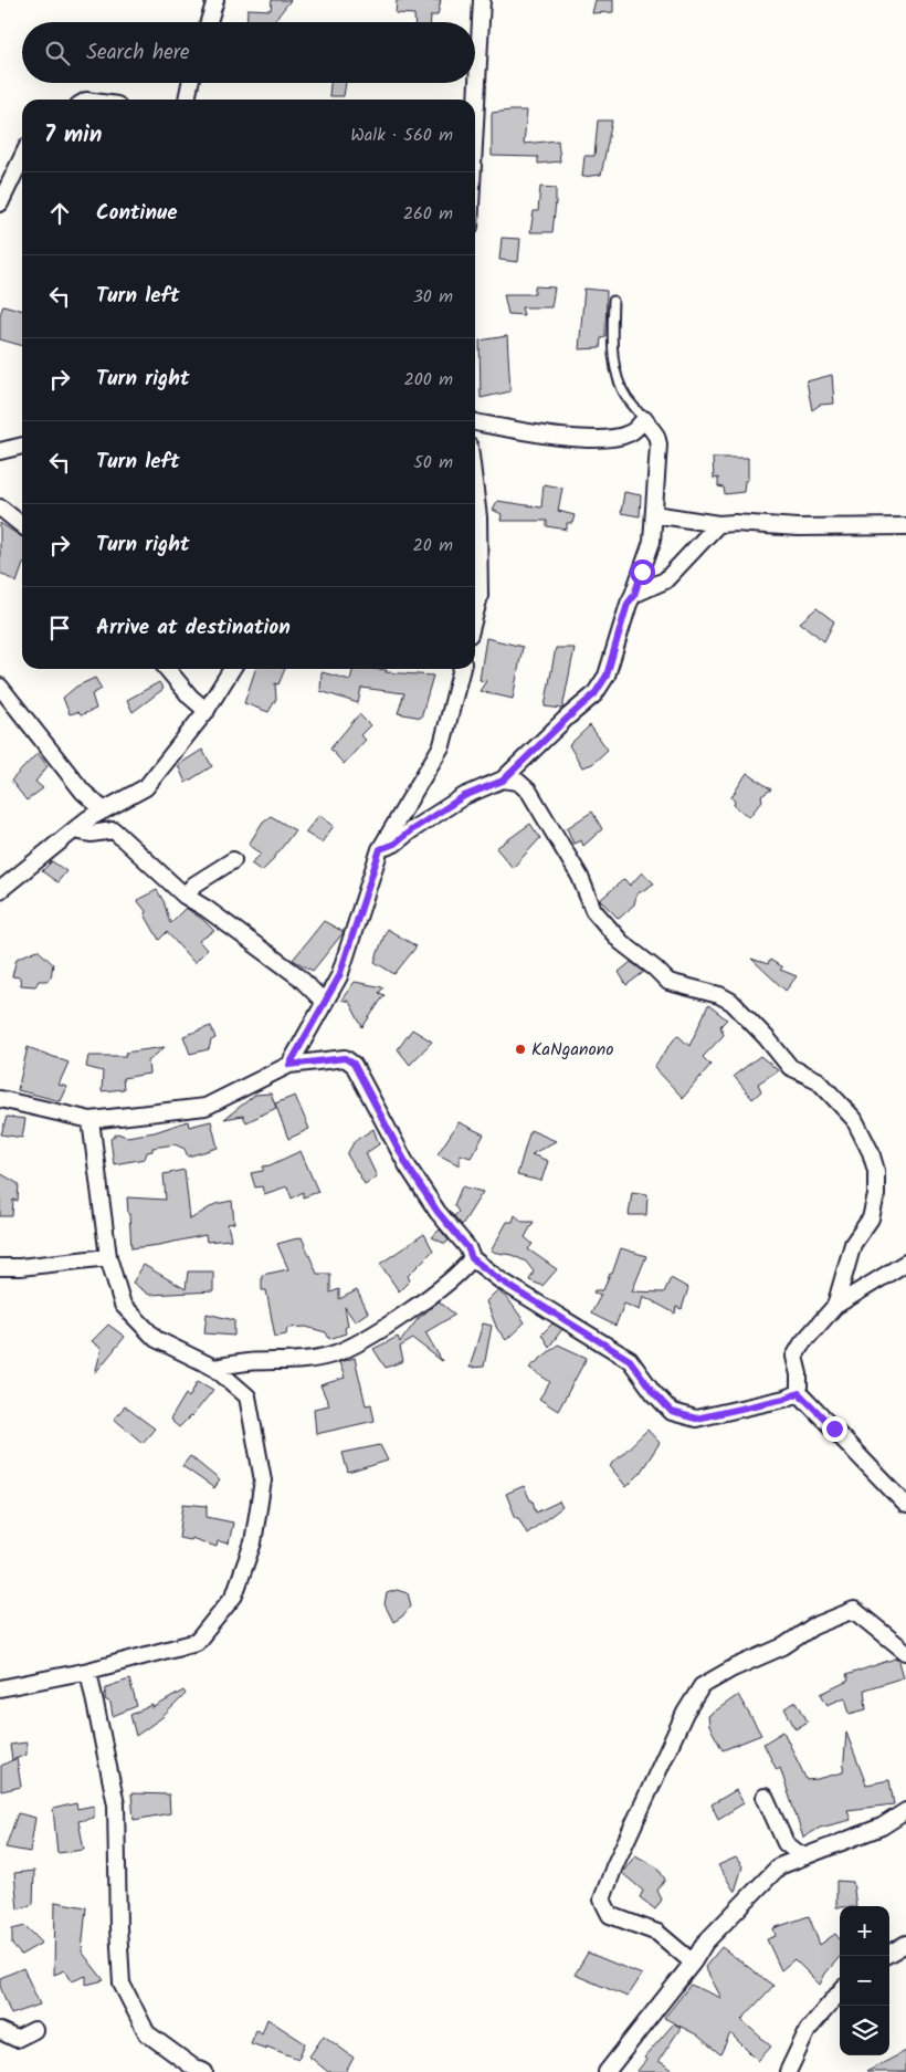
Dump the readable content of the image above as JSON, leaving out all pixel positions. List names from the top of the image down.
{
  "places": ["KaNganono"],
  "page": {
    "search": "Search here",
    "heading": ["7 min", "Walk · 560 m"],
    "list": [
      ["Continue", "260 m"],
      ["Turn left", "30 m"],
      ["Turn right", "200 m"],
      ["Turn left", "50 m"],
      ["Turn right", "20 m"],
      "Arrive at destination"
    ],
    "map_buttons": ["+", "−"]
  }
}
